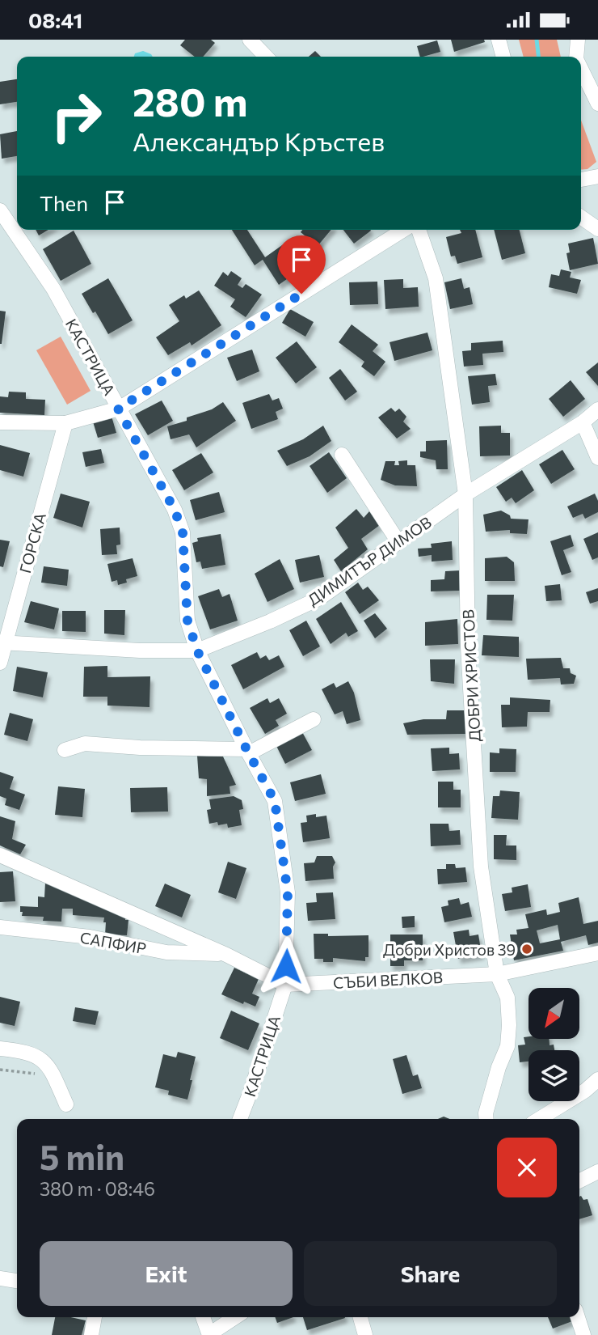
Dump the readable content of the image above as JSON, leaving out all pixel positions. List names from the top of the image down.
{
  "streets": {
    "street": [
      "КАСТРИЦА",
      "ГОРСКА",
      "ДИМИТЪР ДИМОВ",
      "ДОБРИ ХРИСТОВ",
      "САПФИР",
      "СЪБИ ВЕЛКОВ"
    ]
  },
  "crossings": [
    ["КАСТРИЦА", "ДИМИТЪР ДИМОВ"],
    ["КАСТРИЦА", "СЪБИ ВЕЛКОВ"],
    ["ГОРСКА", "ДИМИТЪР ДИМОВ"],
    ["ДИМИТЪР ДИМОВ", "ДОБРИ ХРИСТОВ"],
    ["ДОБРИ ХРИСТОВ", "СЪБИ ВЕЛКОВ"]
  ],
  "places": ["Добри Христов 39"],
  "north": "bottom left",
  "page": {
    "status": "08:41",
    "turn": ["280 m", "Александър Кръстев"],
    "then": "Then",
    "heading": ["5 min", "380 m · 08:46"],
    "buttons": ["Exit", "Share"]
  }
}
